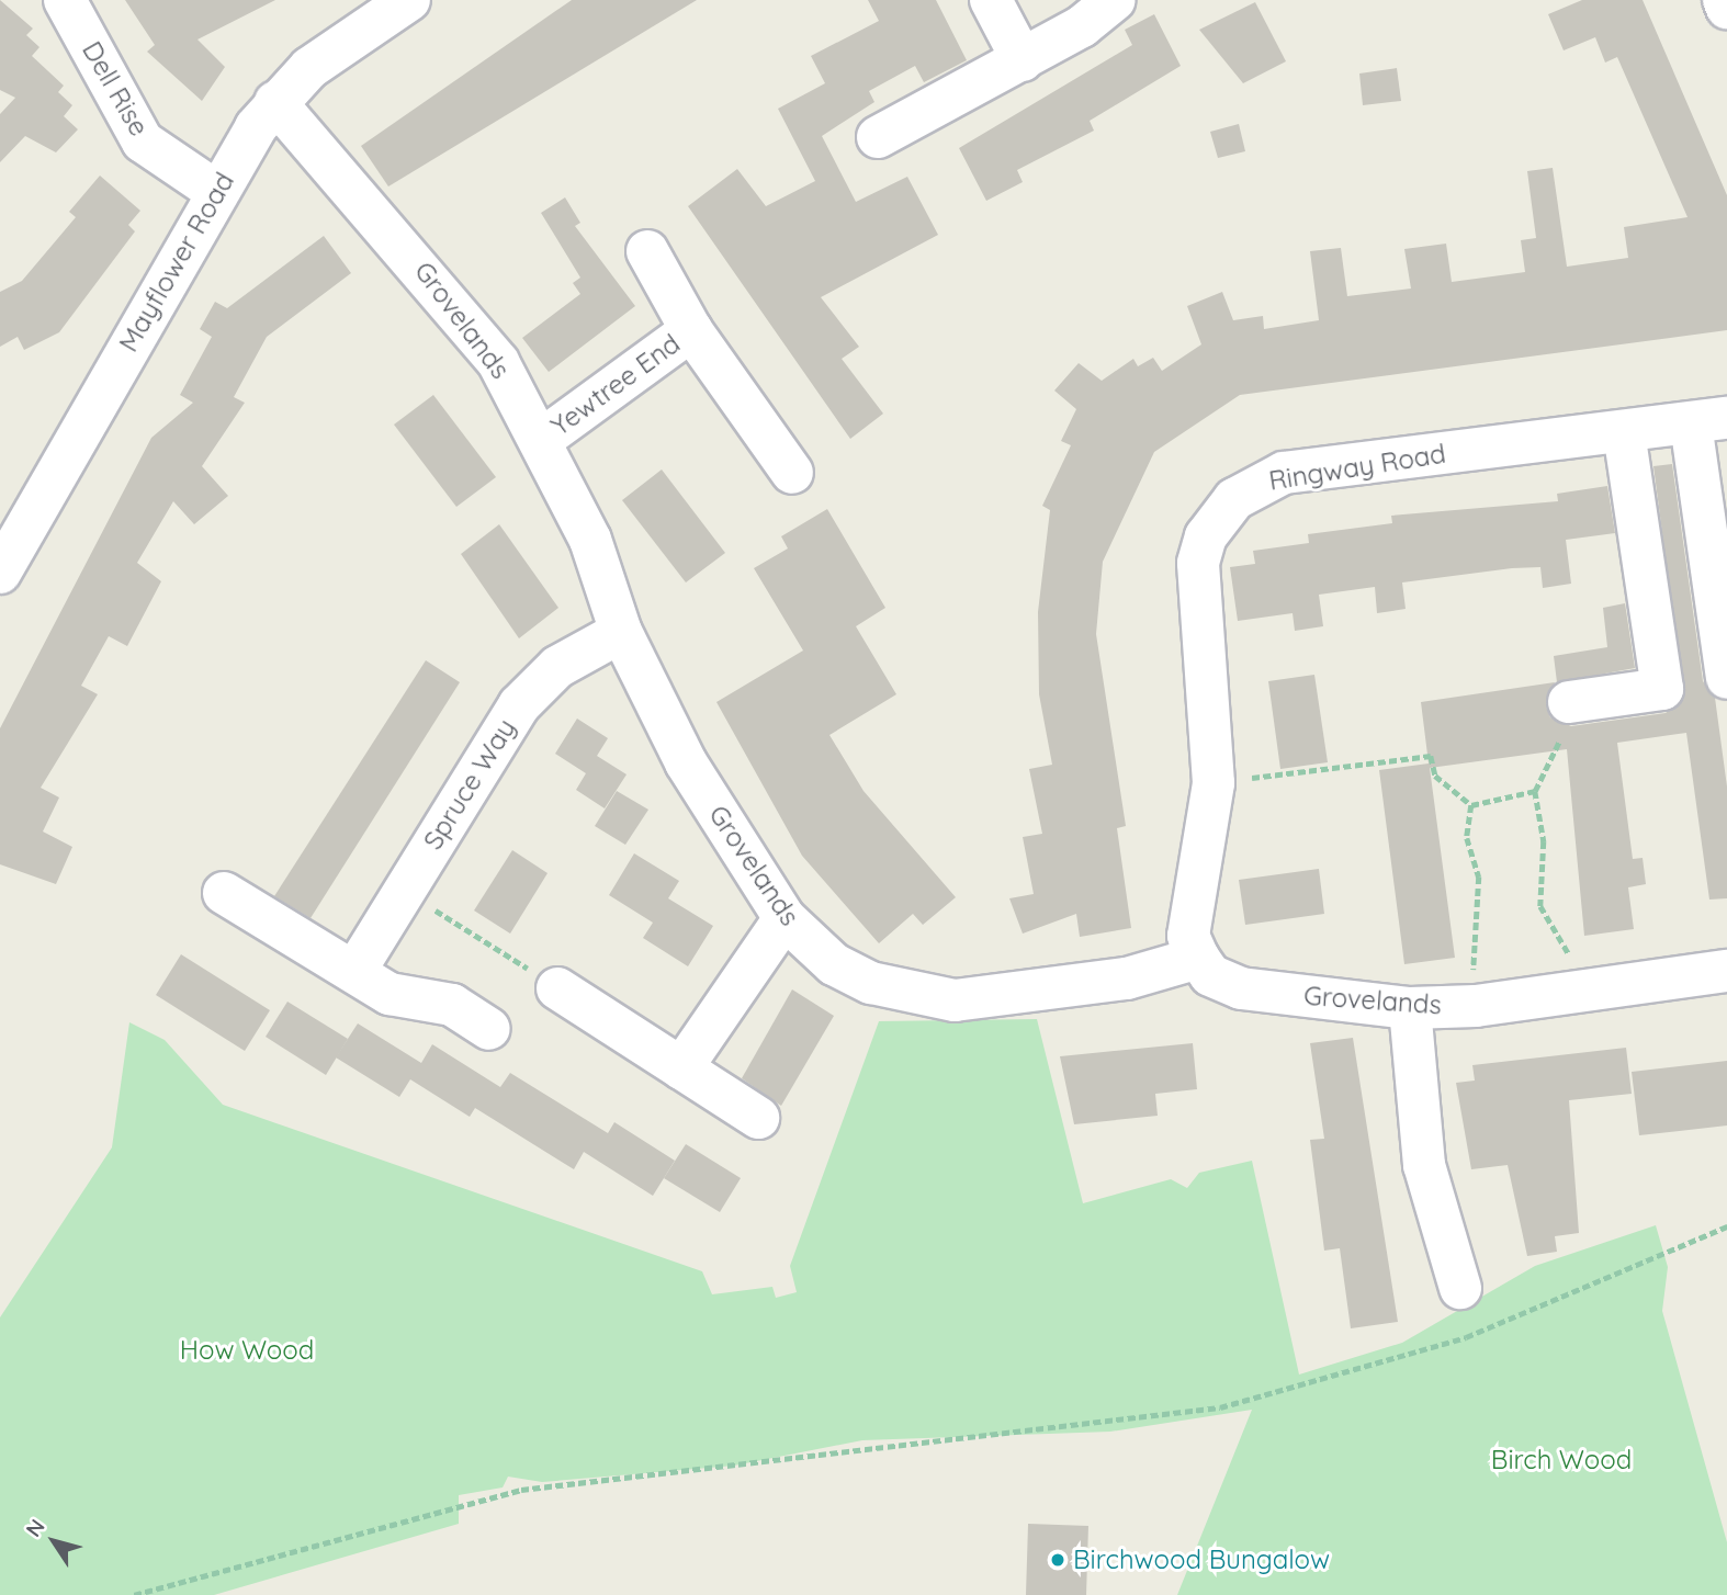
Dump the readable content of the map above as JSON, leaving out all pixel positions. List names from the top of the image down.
{
  "streets": {
    "street": [
      "Dell Rise",
      "Mayflower Road",
      "Grovelands",
      "Yewtree End",
      "Ringway Road",
      "Spruce Way"
    ]
  },
  "crossings": [
    ["Dell Rise", "Mayflower Road"],
    ["Mayflower Road", "Grovelands"],
    ["Grovelands", "Yewtree End"],
    ["Grovelands", "Ringway Road"],
    ["Grovelands", "Spruce Way"]
  ],
  "parks": ["How Wood", "Birch Wood"],
  "places": ["Birchwood Bungalow"],
  "north": "top left"
}
